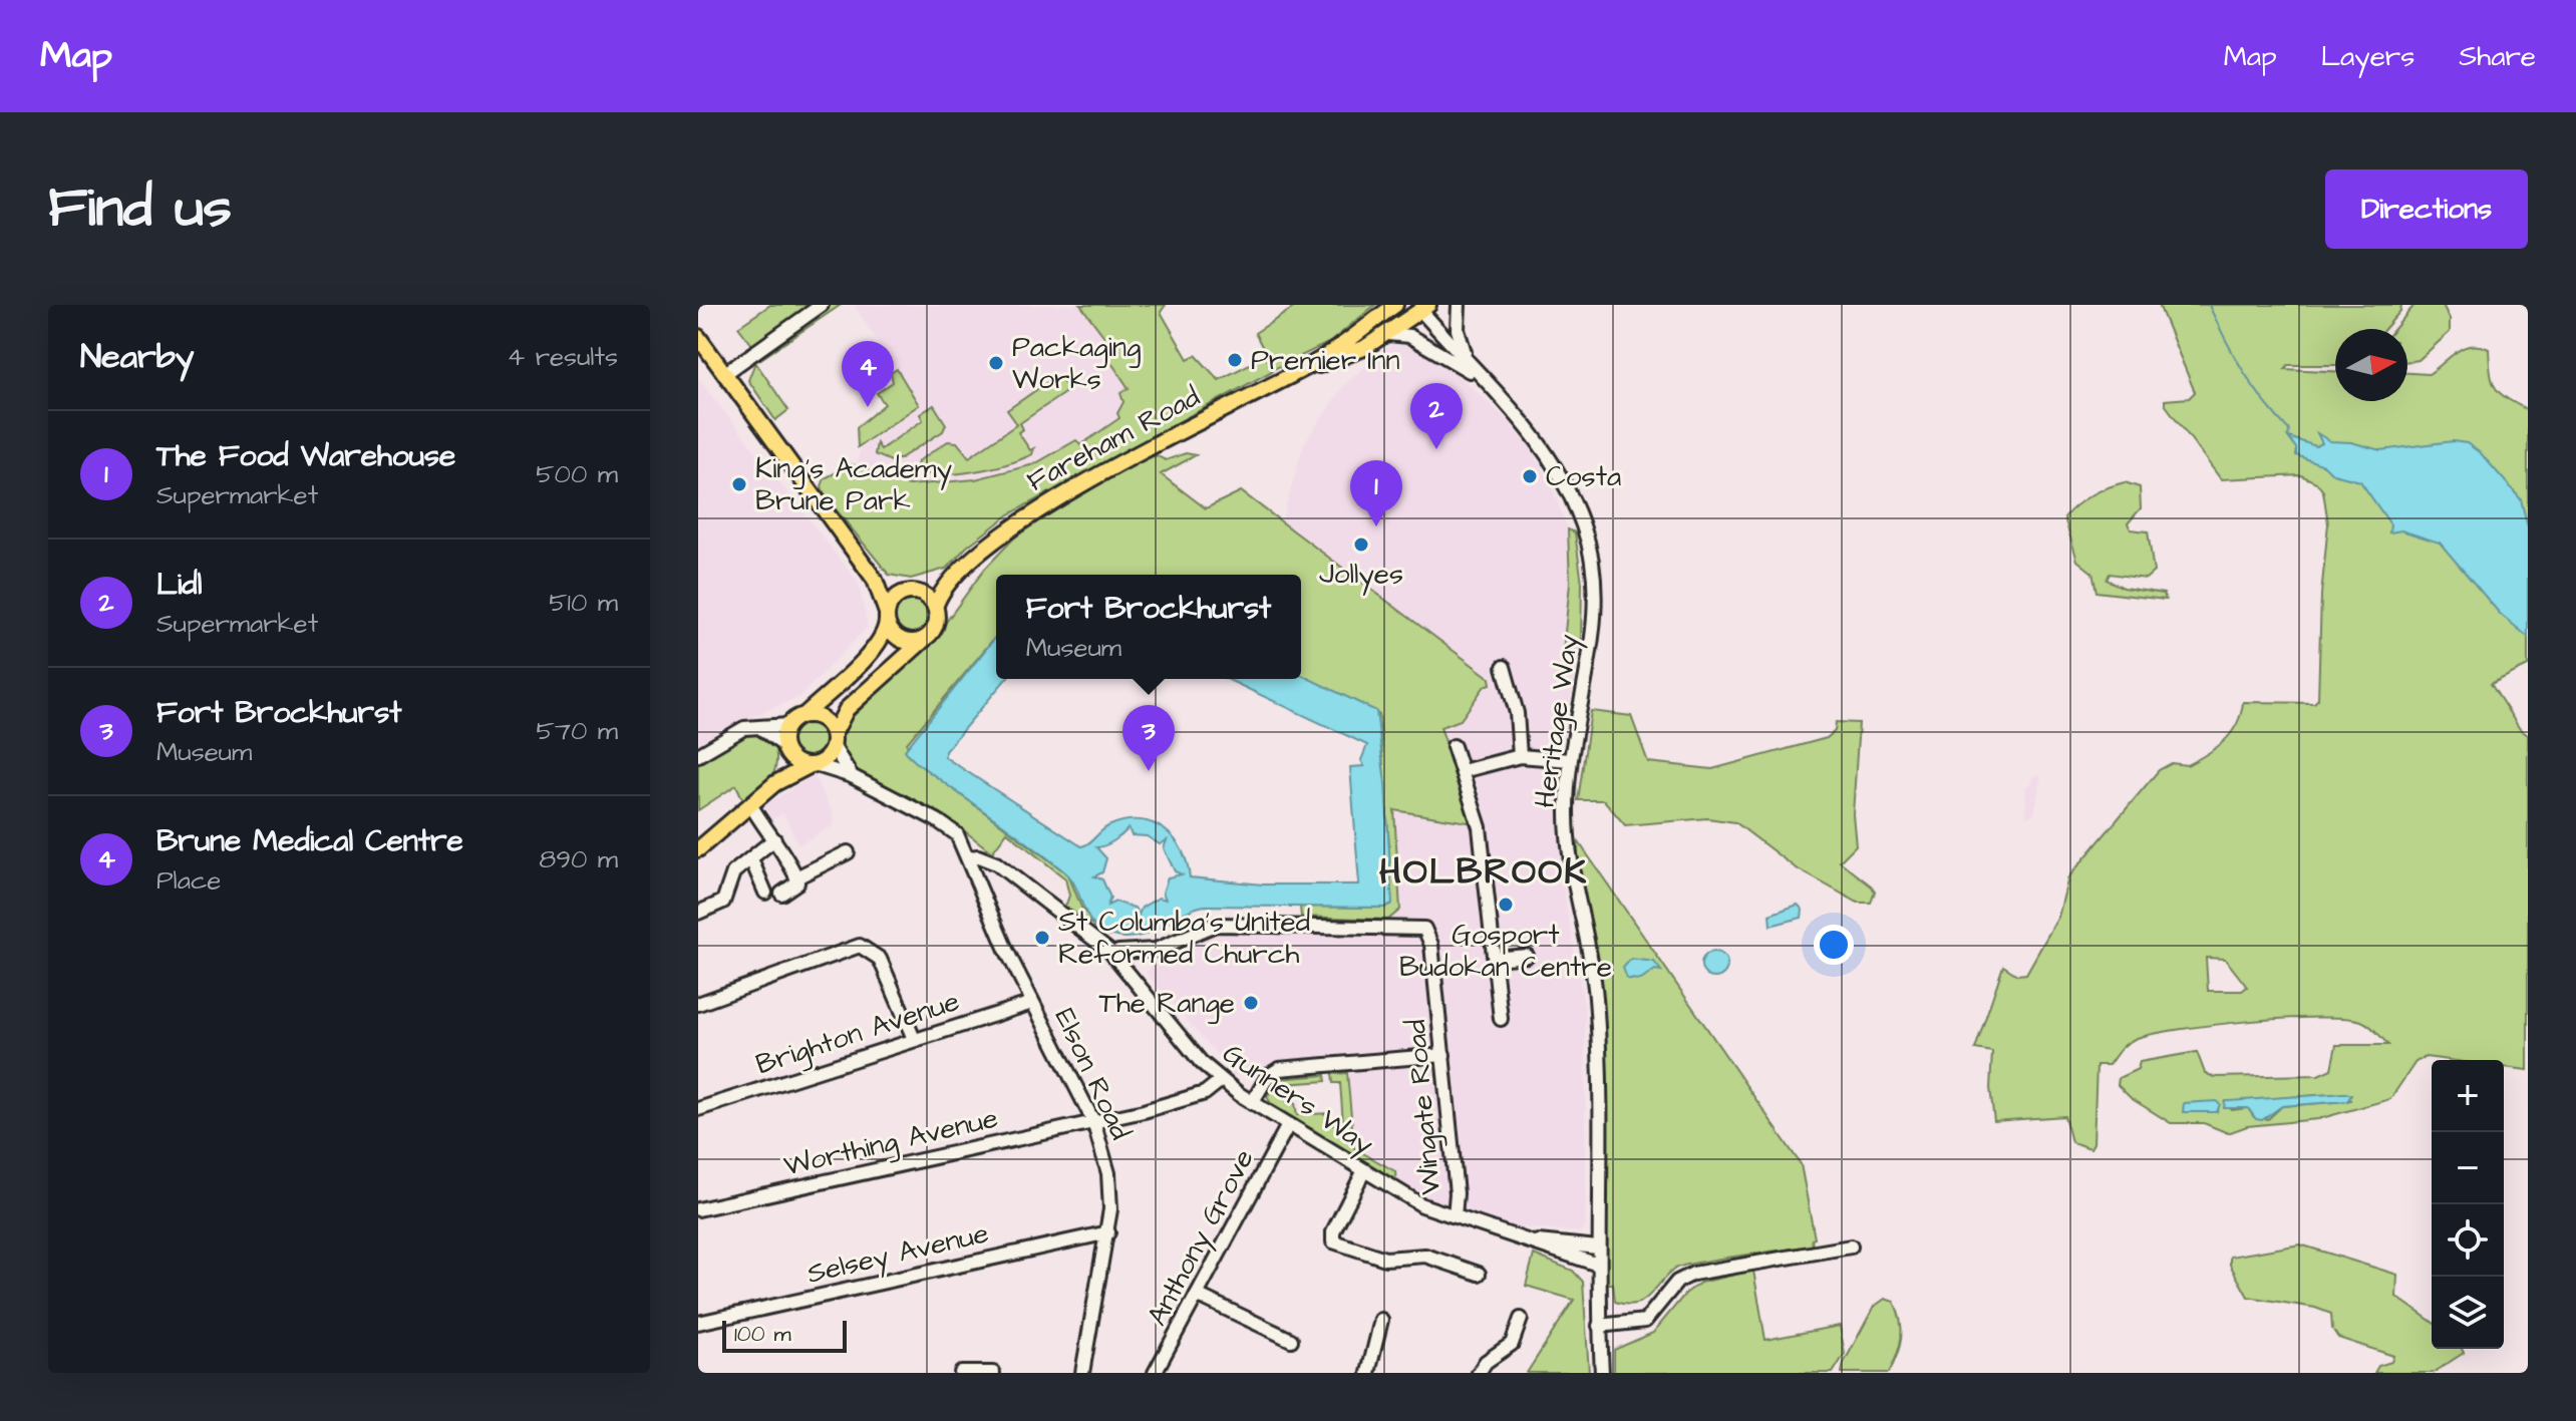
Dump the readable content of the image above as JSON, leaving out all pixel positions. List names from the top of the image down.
{
  "streets": {
    "main road": ["Fareham Road"],
    "street": [
      "Heritage Way",
      "Brighton Avenue",
      "Elson Road",
      "Gunners Way",
      "Wingate Road",
      "Worthing Avenue",
      "Anthony Grove",
      "Selsey Avenue"
    ]
  },
  "crossings": [
    ["Fareham Road", "Heritage Way"],
    ["Heritage Way", "Gunners Way"],
    ["Brighton Avenue", "Elson Road"],
    ["Elson Road", "Gunners Way"],
    ["Elson Road", "Worthing Avenue"],
    ["Elson Road", "Selsey Avenue"],
    ["Gunners Way", "Wingate Road"],
    ["Gunners Way", "Worthing Avenue"],
    ["Gunners Way", "Anthony Grove"]
  ],
  "districts": ["HOLBROOK"],
  "places": [
    "Premier Inn",
    "Packaging Works",
    "Costa",
    "King's Academy Brune Park",
    "Jollyes",
    "Gosport Budokan Centre",
    "St Columba's United Reformed Church",
    "The Range"
  ],
  "scale_bar": "100 m",
  "north": "right",
  "page": {
    "header": "Map",
    "nav": ["Map", "Layers", "Share"],
    "title": "Find us",
    "buttons": "Directions",
    "heading": ["Nearby", "4 results"],
    "pins": [
      "4",
      "2",
      "1",
      "3"
    ],
    "list": [
      {
        "mark": "1",
        "name": "The Food Warehouse",
        "note": "Supermarket",
        "value": "500 m"
      },
      {
        "mark": "2",
        "name": "Lidl",
        "note": "Supermarket",
        "value": "510 m"
      },
      {
        "mark": "3",
        "name": "Fort Brockhurst",
        "note": "Museum",
        "value": "570 m"
      },
      {
        "mark": "4",
        "name": "Brune Medical Centre",
        "note": "Place",
        "value": "890 m"
      }
    ],
    "popup": ["Fort Brockhurst", "Museum"],
    "map_buttons": ["+", "−"],
    "scale": "100 m"
  }
}
